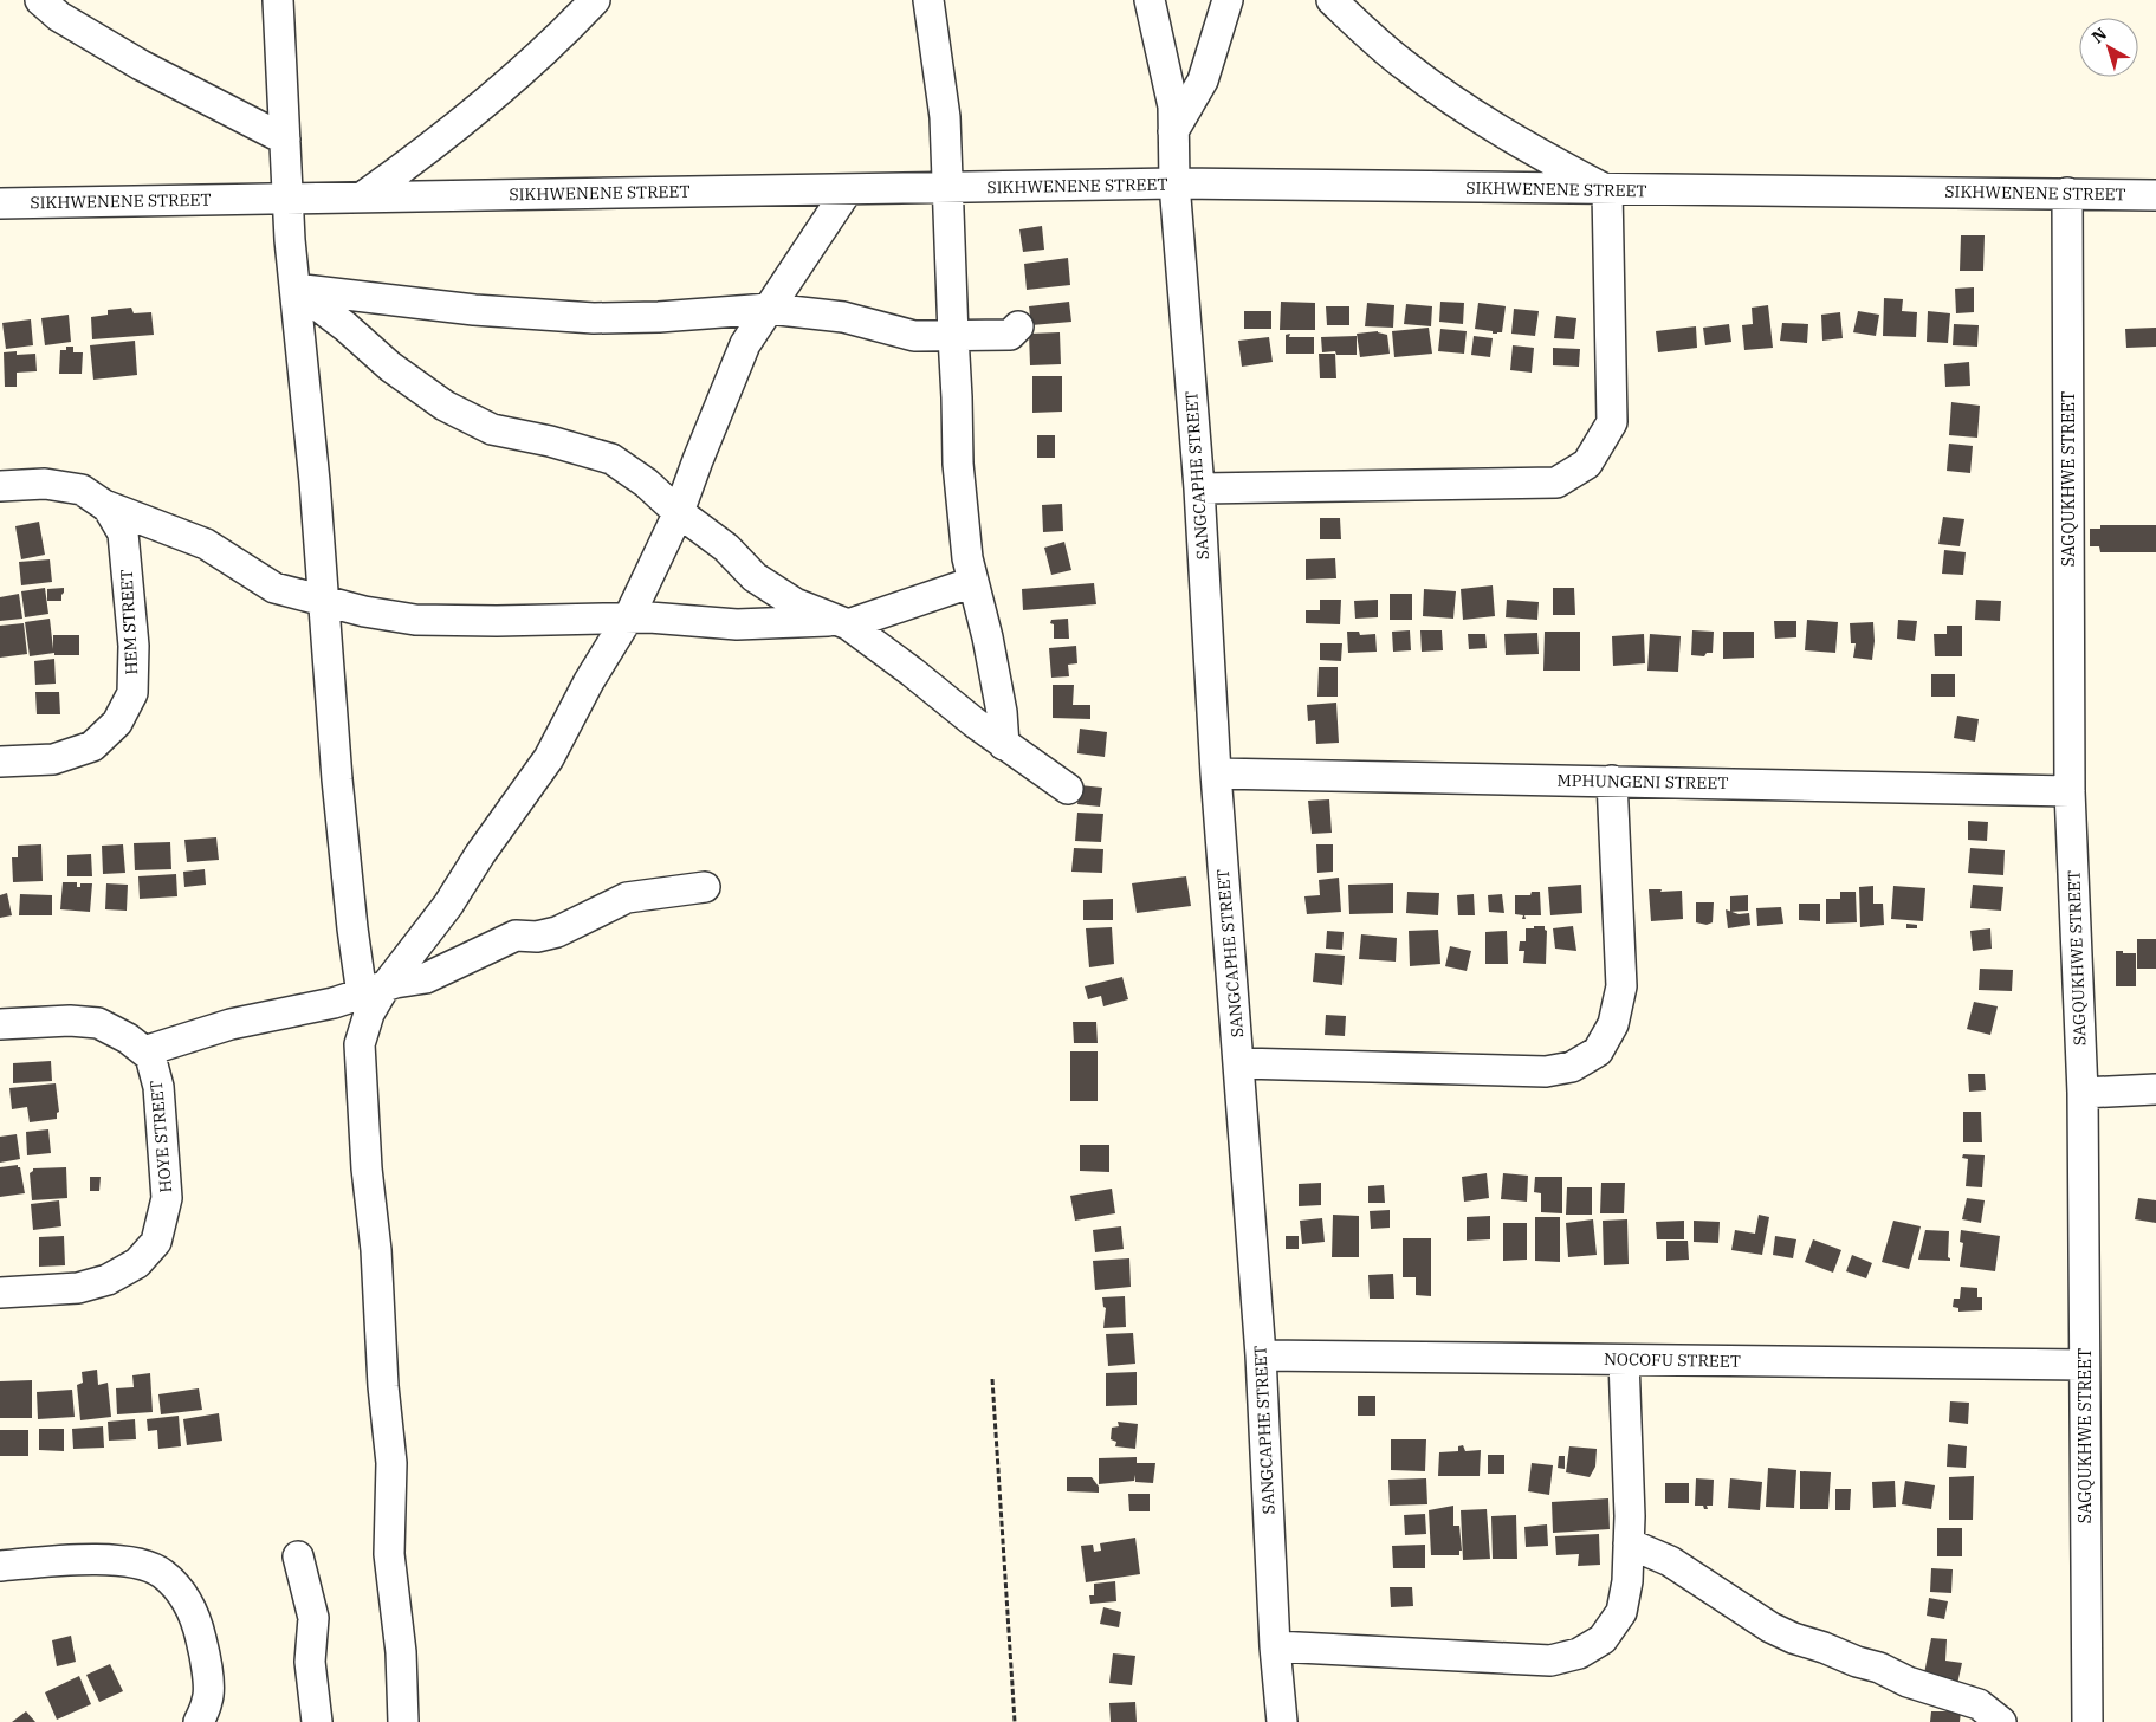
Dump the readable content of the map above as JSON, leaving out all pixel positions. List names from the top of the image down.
{
  "streets": {
    "street": [
      "SIKHWENENE STREET",
      "SANGCAPHE STREET",
      "SAGQUKHWE STREET",
      "HEM STREET",
      "MPHUNGENI STREET",
      "HOYE STREET",
      "NOCOFU STREET"
    ]
  },
  "crossings": [
    ["SIKHWENENE STREET", "SANGCAPHE STREET"],
    ["SIKHWENENE STREET", "SAGQUKHWE STREET"],
    ["SANGCAPHE STREET", "MPHUNGENI STREET"],
    ["SANGCAPHE STREET", "NOCOFU STREET"],
    ["SAGQUKHWE STREET", "MPHUNGENI STREET"],
    ["SAGQUKHWE STREET", "NOCOFU STREET"]
  ],
  "north": "top left"
}
